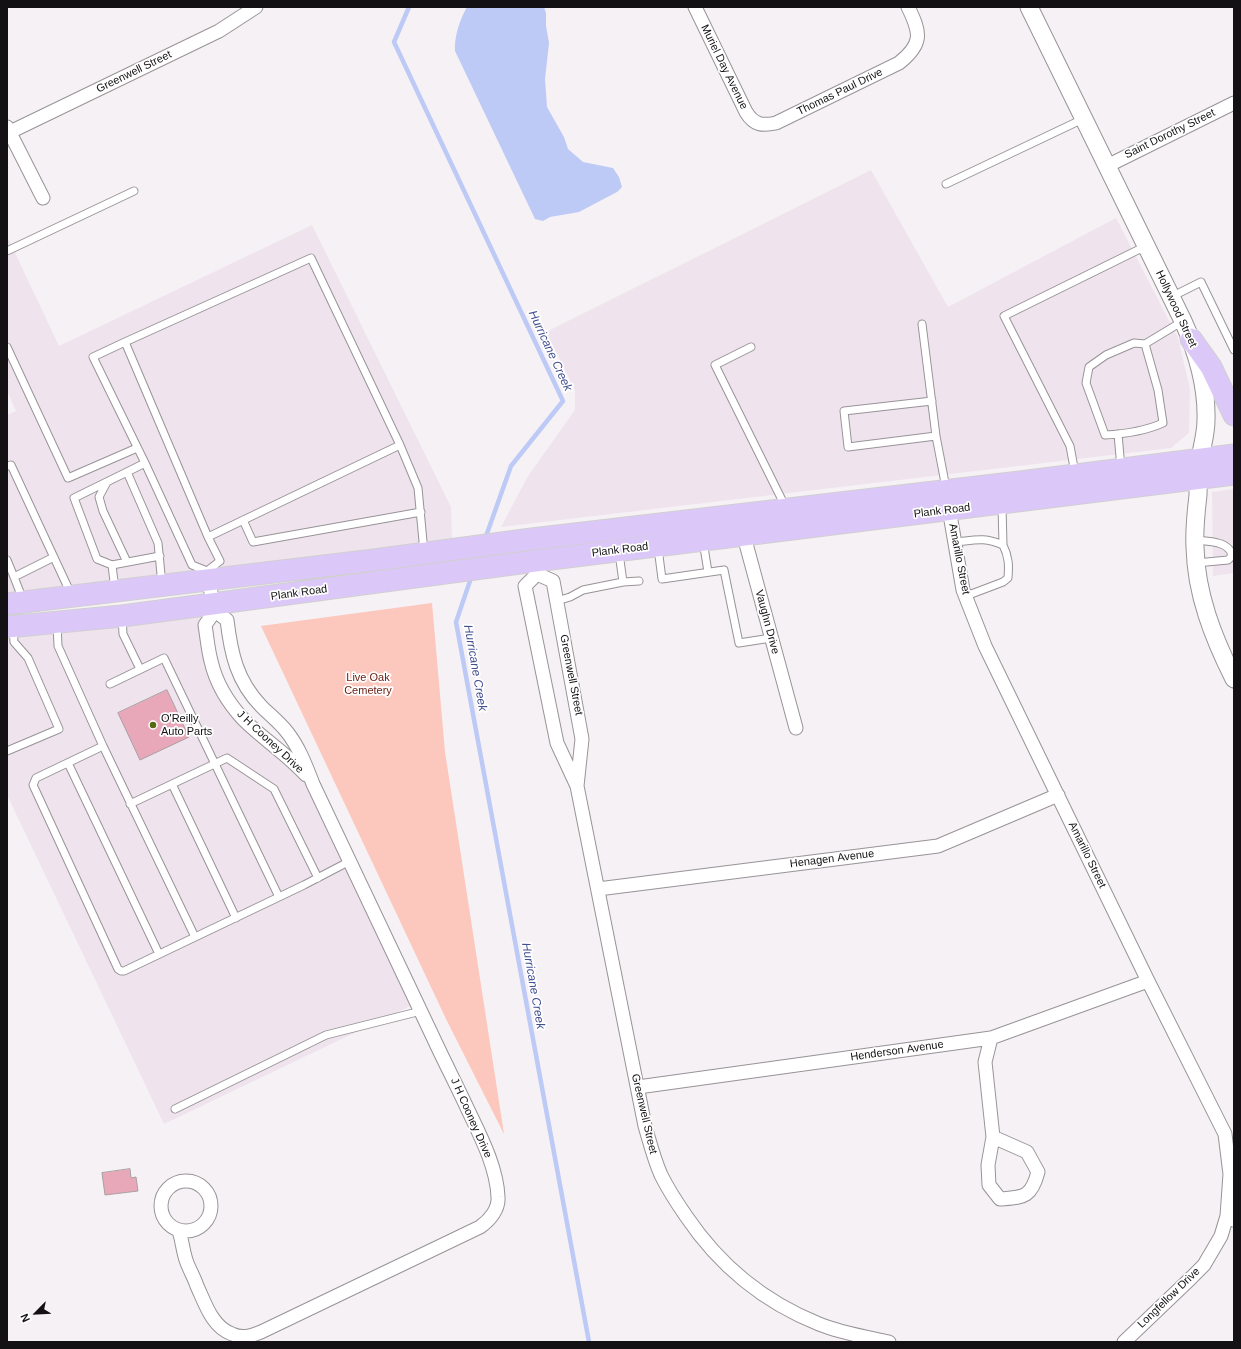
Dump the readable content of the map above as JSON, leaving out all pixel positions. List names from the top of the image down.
{
  "streets": {
    "main road": ["Plank Road"],
    "street": [
      "Muriel Day Avenue",
      "Greenwell Street",
      "Thomas Paul Drive",
      "Saint Dorothy Street",
      "Hollywood Street",
      "Amarillo Street",
      "Vaughn Drive",
      "J H Cooney Drive",
      "Henagen Avenue",
      "Henderson Avenue",
      "Longfellow Drive"
    ]
  },
  "crossings": [
    ["Muriel Day Avenue", "Thomas Paul Drive"],
    ["Greenwell Street", "Plank Road"],
    ["Greenwell Street", "Henagen Avenue"],
    ["Greenwell Street", "Henderson Avenue"],
    ["Saint Dorothy Street", "Hollywood Street"],
    ["Hollywood Street", "Plank Road"],
    ["Plank Road", "Amarillo Street"],
    ["Plank Road", "Vaughn Drive"],
    ["Plank Road", "J H Cooney Drive"],
    ["Amarillo Street", "Henagen Avenue"],
    ["Amarillo Street", "Henderson Avenue"],
    ["Amarillo Street", "Longfellow Drive"]
  ],
  "water": ["Hurricane Creek"],
  "parks": ["Live Oak Cemetery"],
  "places": ["O'Reilly Auto Parts"],
  "north": "bottom left"
}
